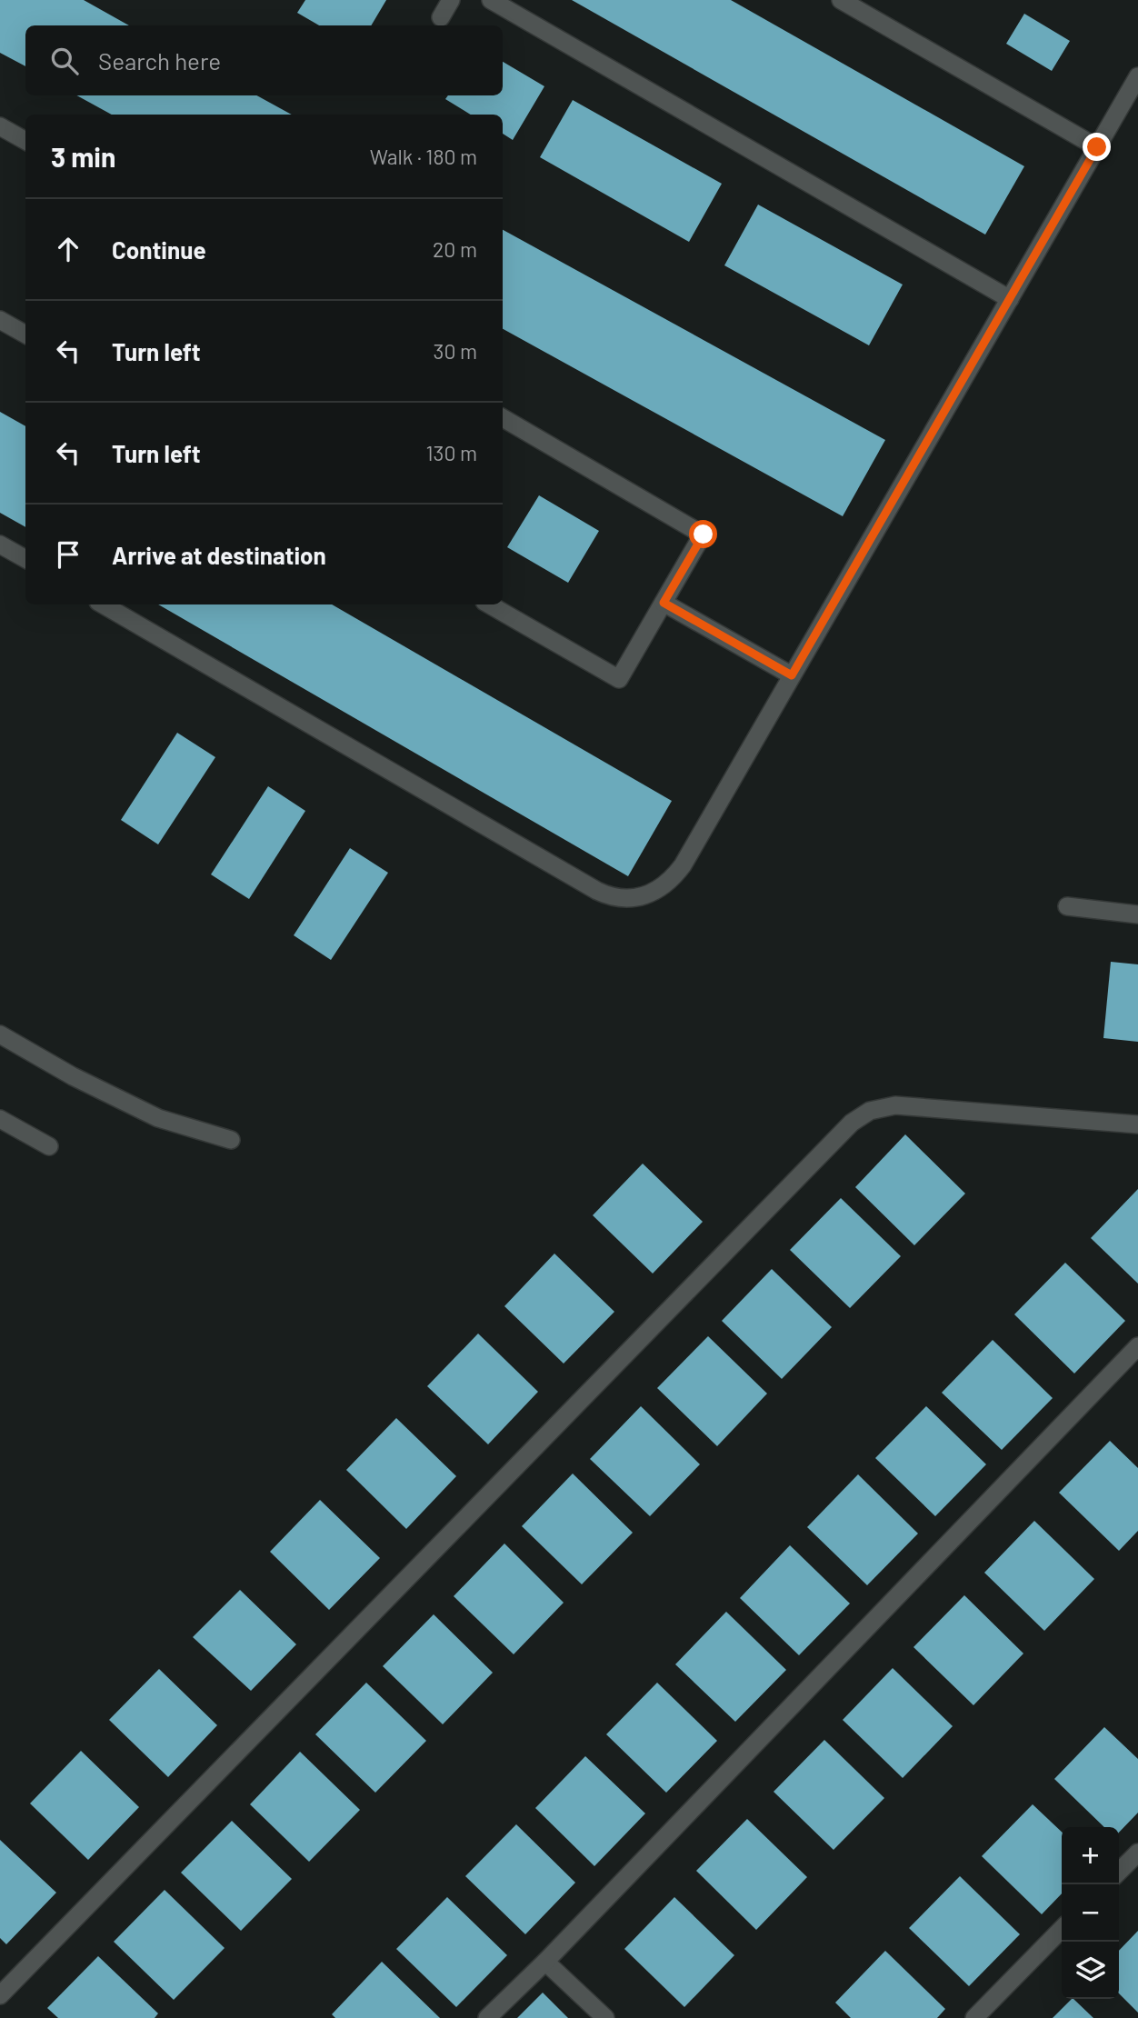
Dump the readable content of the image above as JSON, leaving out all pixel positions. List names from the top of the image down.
{
  "page": {
    "search": "Search here",
    "heading": ["3 min", "Walk · 180 m"],
    "list": [
      ["Continue", "20 m"],
      ["Turn left", "30 m"],
      ["Turn left", "130 m"],
      "Arrive at destination"
    ],
    "map_buttons": ["+", "−"]
  }
}
